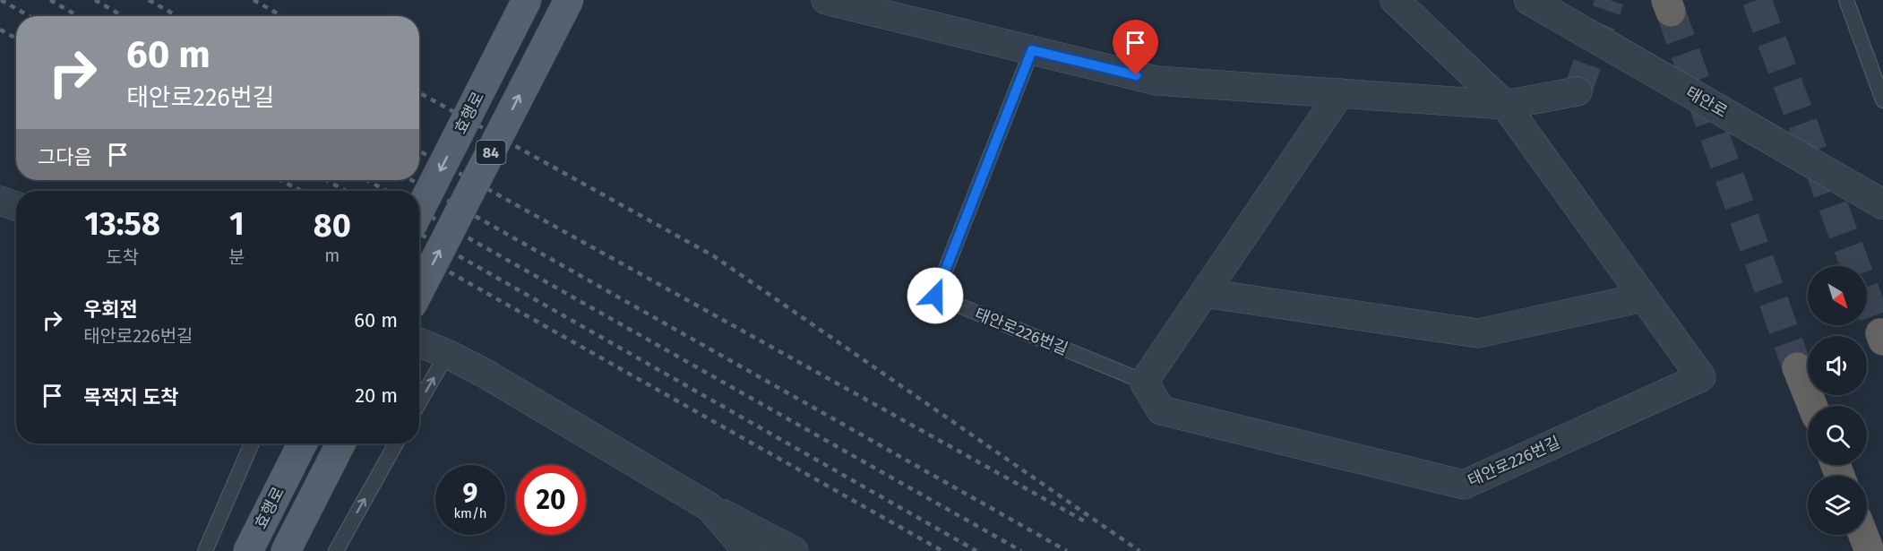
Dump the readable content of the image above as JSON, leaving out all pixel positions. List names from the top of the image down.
{
  "streets": {
    "main road": ["효행로", "84"],
    "street": ["태안로", "태안로226번길"]
  },
  "north": "bottom right",
  "page": {
    "turn": ["60 m", "태안로226번길"],
    "then": "그다음",
    "eta": [
      "13:58",
      "도착",
      "1",
      "분",
      "80",
      "m"
    ],
    "list": [
      {
        "name": "우회전",
        "note": "태안로226번길",
        "value": "60 m"
      },
      {
        "name": "목적지 도착",
        "value": "20 m"
      }
    ],
    "speed": "9 km/h",
    "limit": "20"
  }
}
